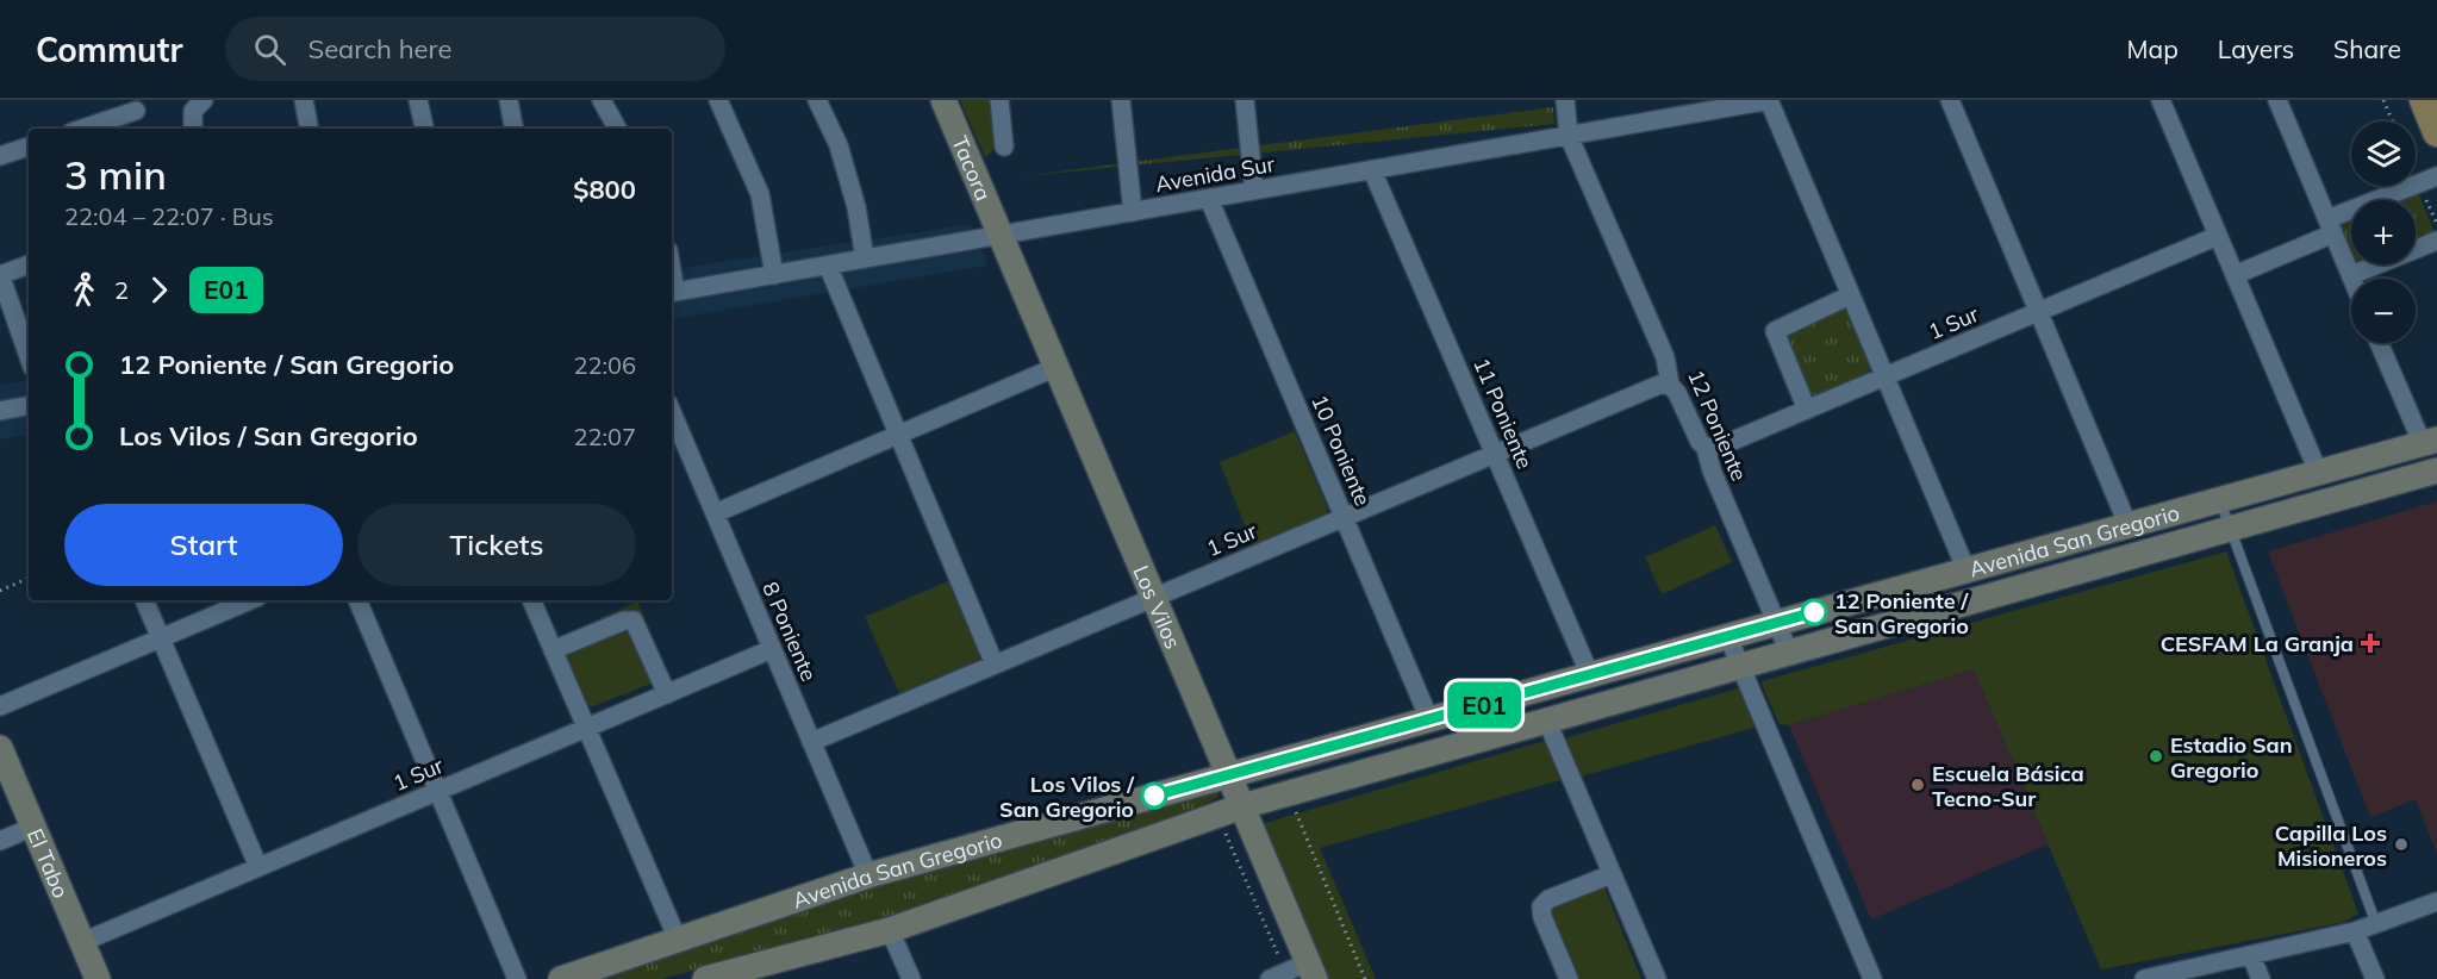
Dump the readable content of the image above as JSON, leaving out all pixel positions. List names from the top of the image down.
{
  "streets": {
    "main road": [
      "Tacora",
      "Avenida San Gregorio",
      "Los Vilos",
      "El Tabo"
    ],
    "street": [
      "Avenida Sur",
      "1 Sur",
      "11 Poniente",
      "12 Poniente",
      "10 Poniente",
      "8 Poniente"
    ]
  },
  "crossings": [
    ["Tacora", "Avenida Sur"],
    ["Tacora", "Los Vilos"],
    ["Avenida Sur", "11 Poniente"],
    ["Avenida Sur", "12 Poniente"],
    ["Avenida Sur", "10 Poniente"],
    ["Avenida Sur", "Los Vilos"],
    ["1 Sur", "11 Poniente"],
    ["1 Sur", "12 Poniente"],
    ["1 Sur", "10 Poniente"],
    ["1 Sur", "Los Vilos"],
    ["1 Sur", "8 Poniente"],
    ["1 Sur", "El Tabo"],
    ["11 Poniente", "Avenida San Gregorio"],
    ["12 Poniente", "Avenida San Gregorio"],
    ["10 Poniente", "Avenida San Gregorio"],
    ["Avenida San Gregorio", "Los Vilos"],
    ["Avenida San Gregorio", "8 Poniente"]
  ],
  "places": {
    "other": [
      "12 Poniente / San Gregorio",
      "Estadio San Gregorio",
      "Escuela Básica Tecno-Sur",
      "Los Vilos / San Gregorio",
      "Capilla Los Misioneros"
    ],
    "health": ["CESFAM La Granja"]
  },
  "lines": ["bus line E01"],
  "page": {
    "header": "Commutr",
    "search": "Search here",
    "nav": ["Map", "Layers", "Share"],
    "on_map": "E01",
    "map_buttons": ["+", "−"],
    "heading": ["3 min", "22:04 – 22:07 · Bus", "$800"],
    "legs": ["2", "E01"],
    "list": [
      {
        "name": "12 Poniente / San Gregorio",
        "value": "22:06"
      },
      {
        "name": "Los Vilos / San Gregorio",
        "value": "22:07"
      }
    ],
    "buttons": ["Start", "Tickets"]
  }
}
